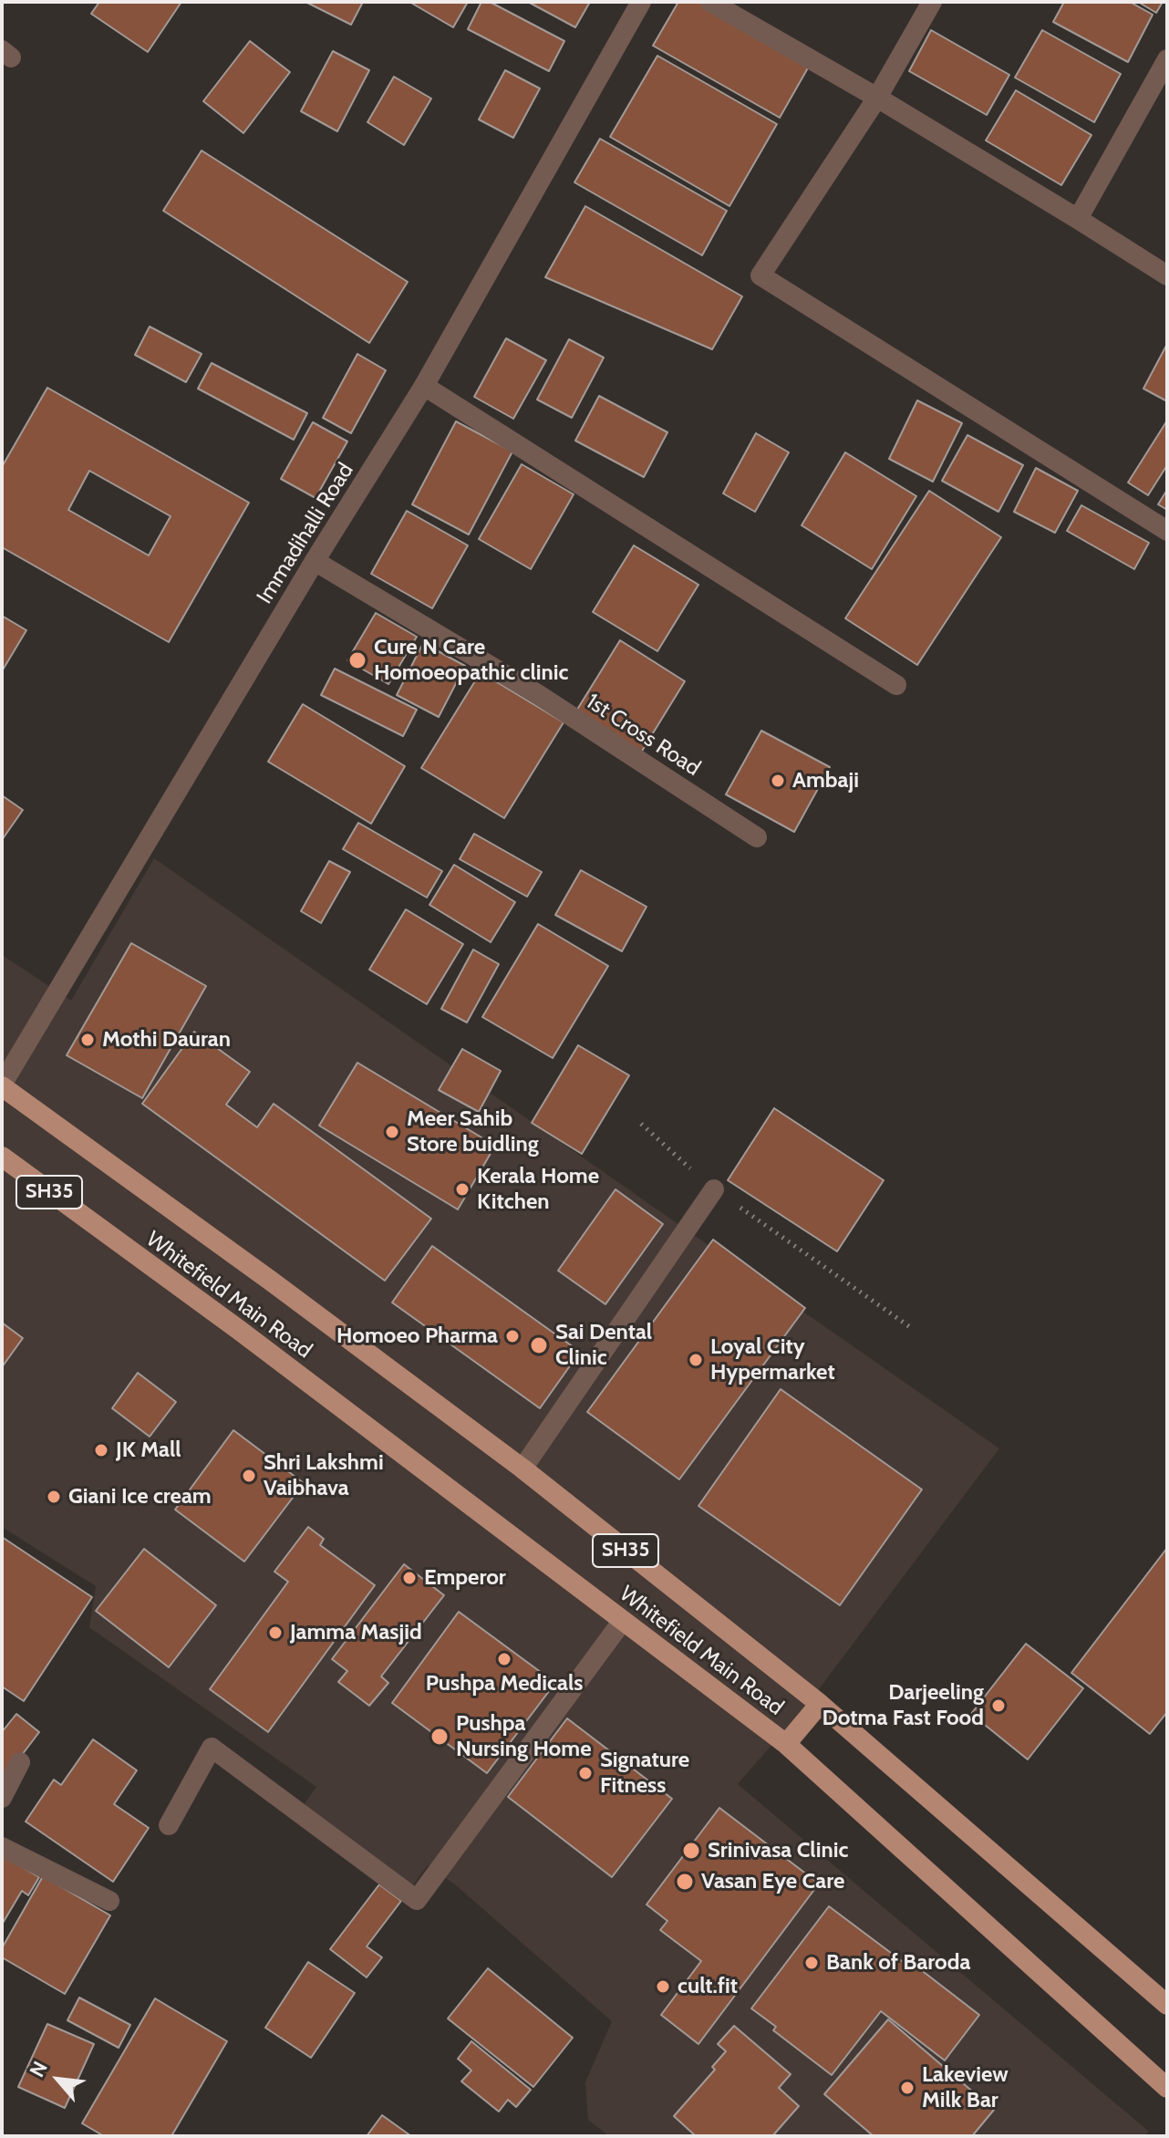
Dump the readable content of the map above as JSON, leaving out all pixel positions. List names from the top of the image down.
{
  "streets": {
    "main road": ["SH35", "Whitefield Main Road"],
    "street": ["Immadihalli Road", "1st Cross Road"]
  },
  "crossings": [
    ["Immadihalli Road", "1st Cross Road"],
    ["Immadihalli Road", "Whitefield Main Road"]
  ],
  "places": [
    "Cure N Care Homoeopathic clinic",
    "Ambaji",
    "Mothi Dauran",
    "Meer Sahib Store buidling",
    "Kerala Home Kitchen",
    "Homoeo Pharma",
    "Sai Dental Clinic",
    "Loyal City Hypermarket",
    "JK Mall",
    "Shri Lakshmi Vaibhava",
    "Giani Ice cream",
    "Emperor",
    "Jamma Masjid",
    "Pushpa Medicals",
    "Darjeeling Dotma Fast Food",
    "Pushpa Nursing Home",
    "Signature Fitness",
    "Srinivasa Clinic",
    "Vasan Eye Care",
    "Bank of Baroda",
    "cult.fit",
    "Lakeview Milk Bar"
  ],
  "north": "top left"
}
